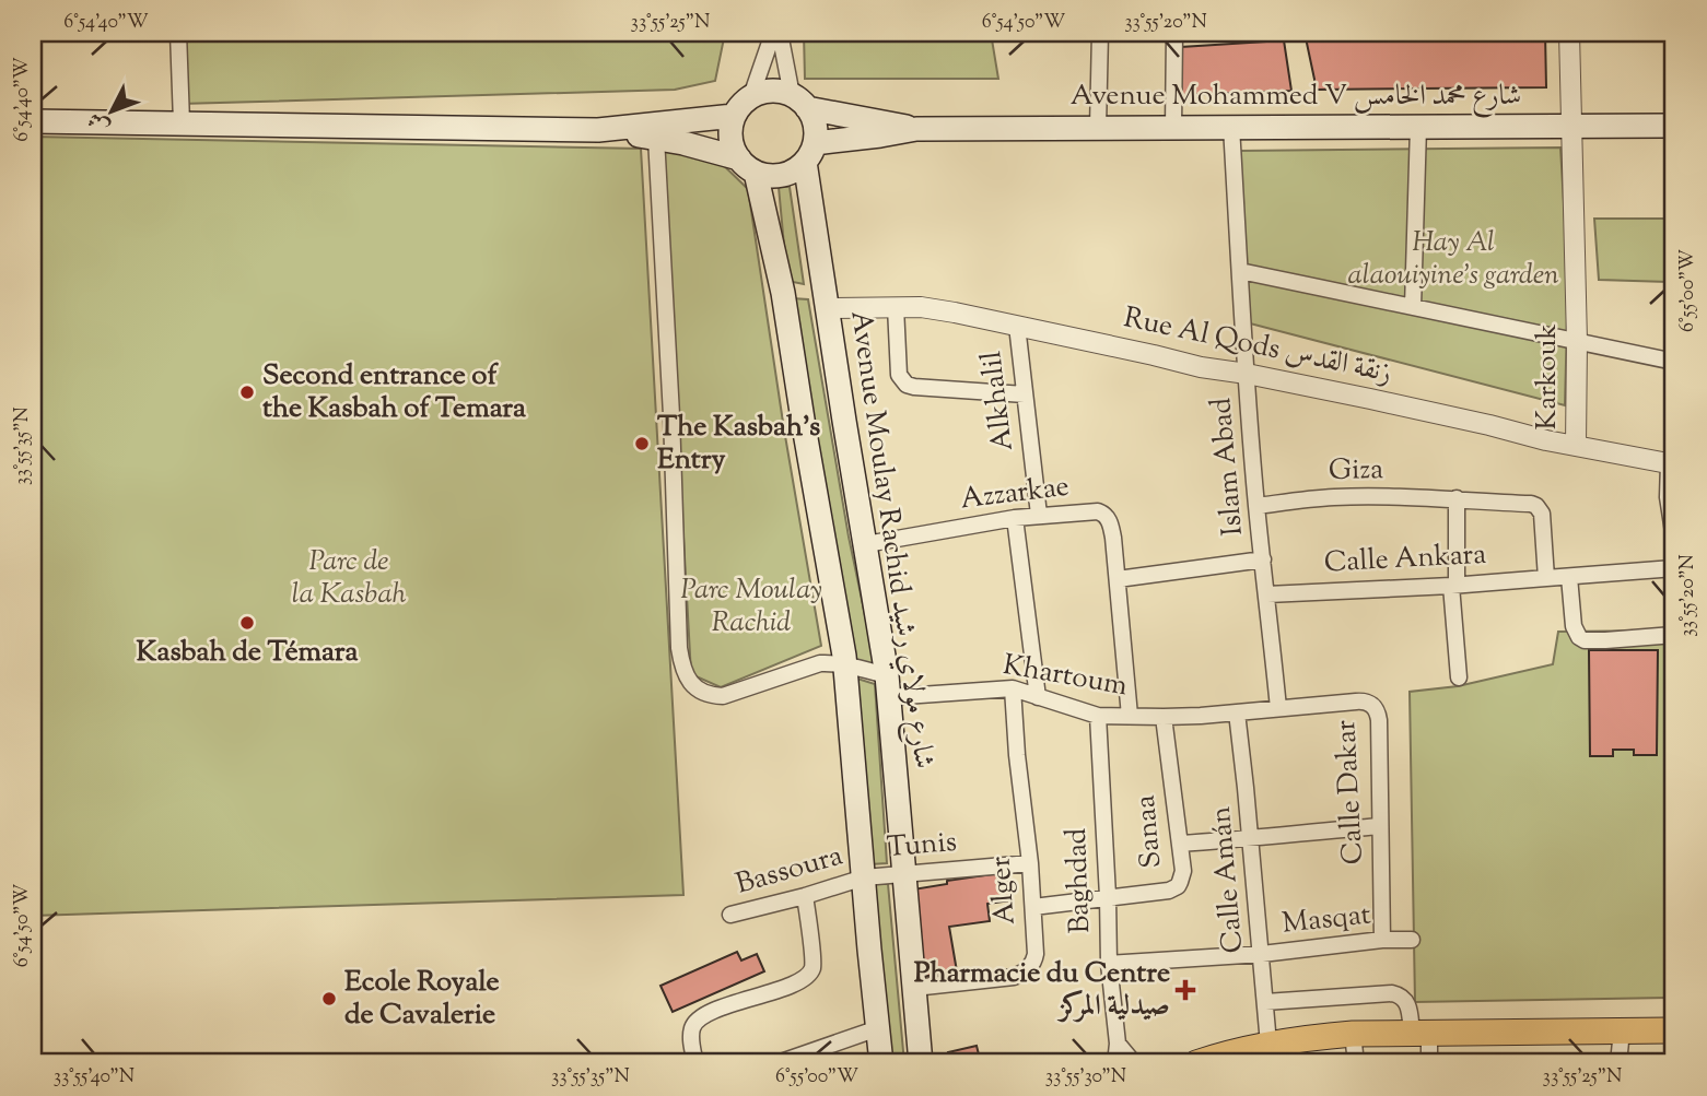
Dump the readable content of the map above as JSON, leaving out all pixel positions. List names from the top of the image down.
{
  "streets": {
    "main road": ["Avenue Mohammed V شارع محمد الخامس", "Avenue Moulay Rachid شارع مولاي رشيد"],
    "street": [
      "Rue Al Qods زنقة القدس",
      "Karkouk",
      "Alkhalil",
      "Islam Abad",
      "Giza",
      "Azzarkae",
      "Calle Ankara",
      "Khartoum",
      "Calle Dakar",
      "Sanaa",
      "Tunis",
      "Bassoura",
      "Calle Amán",
      "Baghdad",
      "Alger",
      "Masqat"
    ]
  },
  "crossings": [
    ["Avenue Mohammed V شارع محمد الخامس", "Karkouk"],
    ["Avenue Mohammed V شارع محمد الخامس", "Islam Abad"],
    ["Rue Al Qods زنقة القدس", "Karkouk"],
    ["Rue Al Qods زنقة القدس", "Alkhalil"],
    ["Rue Al Qods زنقة القدس", "Islam Abad"],
    ["Rue Al Qods زنقة القدس", "Avenue Moulay Rachid شارع مولاي رشيد"],
    ["Alkhalil", "Azzarkae"],
    ["Islam Abad", "Giza"],
    ["Islam Abad", "Calle Ankara"],
    ["Islam Abad", "Khartoum"],
    ["Giza", "Calle Ankara"],
    ["Azzarkae", "Avenue Moulay Rachid شارع مولاي رشيد"],
    ["Azzarkae", "Khartoum"],
    ["Avenue Moulay Rachid شارع مولاي رشيد", "Khartoum"],
    ["Avenue Moulay Rachid شارع مولاي رشيد", "Tunis"],
    ["Avenue Moulay Rachid شارع مولاي رشيد", "Alger"],
    ["Khartoum", "Calle Dakar"],
    ["Khartoum", "Sanaa"],
    ["Khartoum", "Calle Amán"],
    ["Khartoum", "Baghdad"],
    ["Khartoum", "Alger"],
    ["Calle Dakar", "Masqat"],
    ["Sanaa", "Baghdad"],
    ["Sanaa", "Alger"],
    ["Tunis", "Bassoura"],
    ["Tunis", "Alger"],
    ["Calle Amán", "Masqat"],
    ["Baghdad", "Masqat"]
  ],
  "parks": ["Hay Al alaouiyine's garden", "Parc de la Kasbah", "Parc Moulay Rachid"],
  "places": {
    "other": [
      "Second entrance of the Kasbah of Temara",
      "The Kasbah's Entry",
      "Kasbah de Témara",
      "Ecole Royale de Cavalerie"
    ],
    "health": ["Pharmacie du Centre صيدلية المركز"]
  },
  "north": "bottom left",
  "coordinates": [
    "6°54'40\"W",
    "33°55'25\"N",
    "6°54'50\"W",
    "33°55'20\"N",
    "6°55'00\"W",
    "33°55'35\"N",
    "33°55'40\"N",
    "33°55'30\"N"
  ]
}
